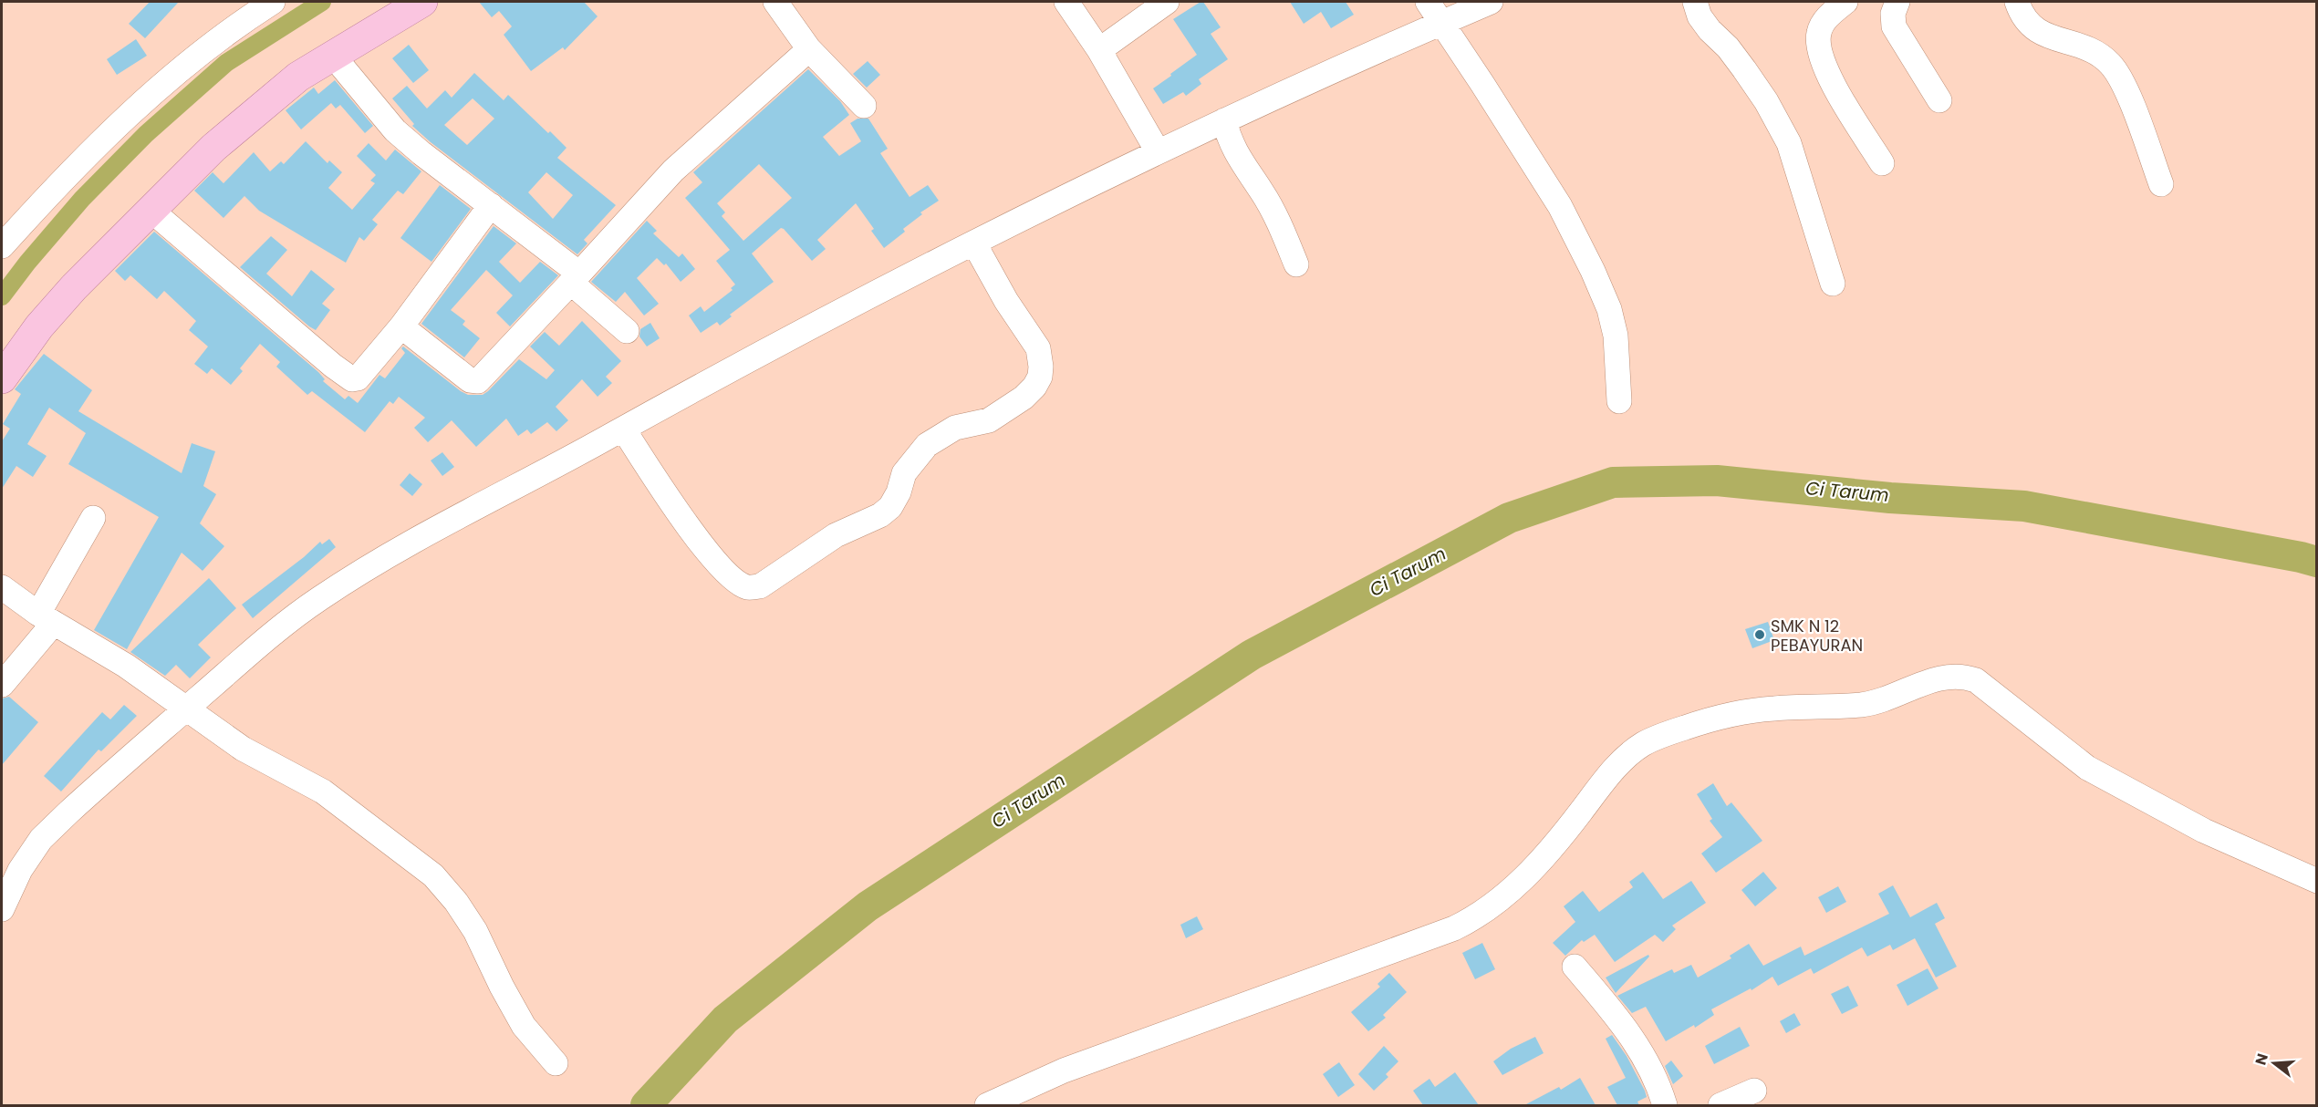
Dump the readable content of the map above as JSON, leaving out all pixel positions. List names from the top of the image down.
{
  "water": ["Ci Tarum"],
  "places": ["SMK N 12 PEBAYURAN"],
  "north": "left"
}
